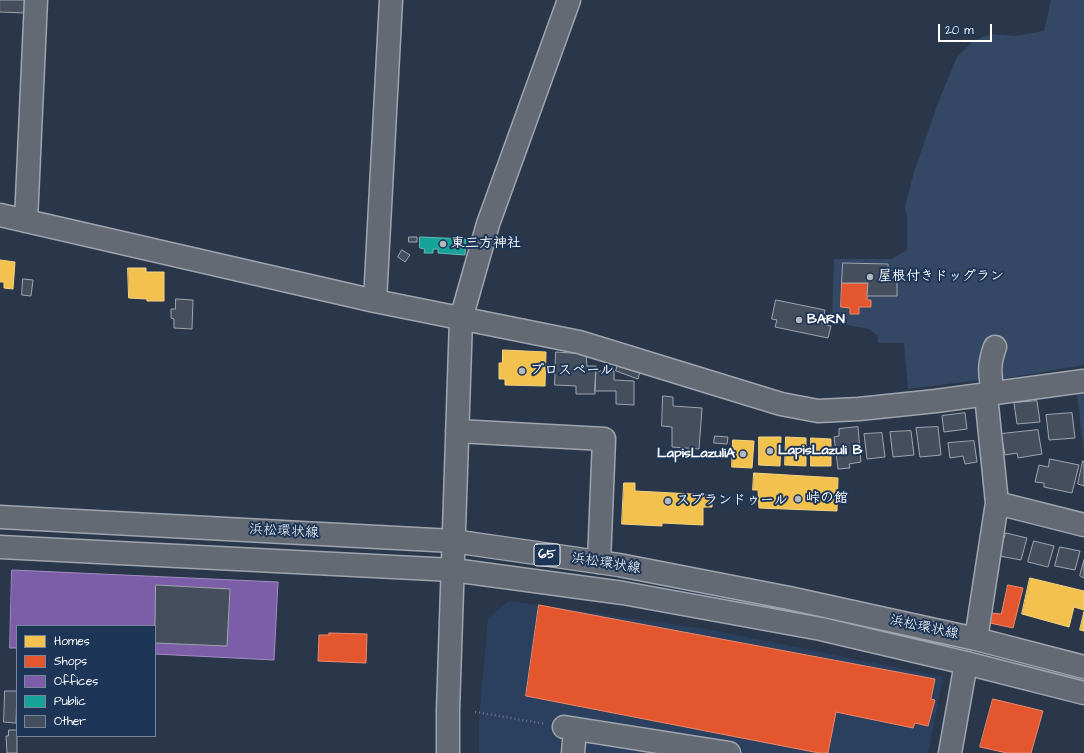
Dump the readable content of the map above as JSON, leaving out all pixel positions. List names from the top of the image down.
{
  "streets": {
    "street": ["浜松環状線", "65"]
  },
  "places": [
    "東三方神社",
    "屋根付きドッグラン",
    "BARN",
    "プロスペール",
    "LapisLazuli B",
    "LapisLazuliA",
    "峠の館",
    "スプランドゥール"
  ],
  "legend": [
    "Homes",
    "Shops",
    "Offices",
    "Public",
    "Other"
  ],
  "scale_bar": "20 m"
}
